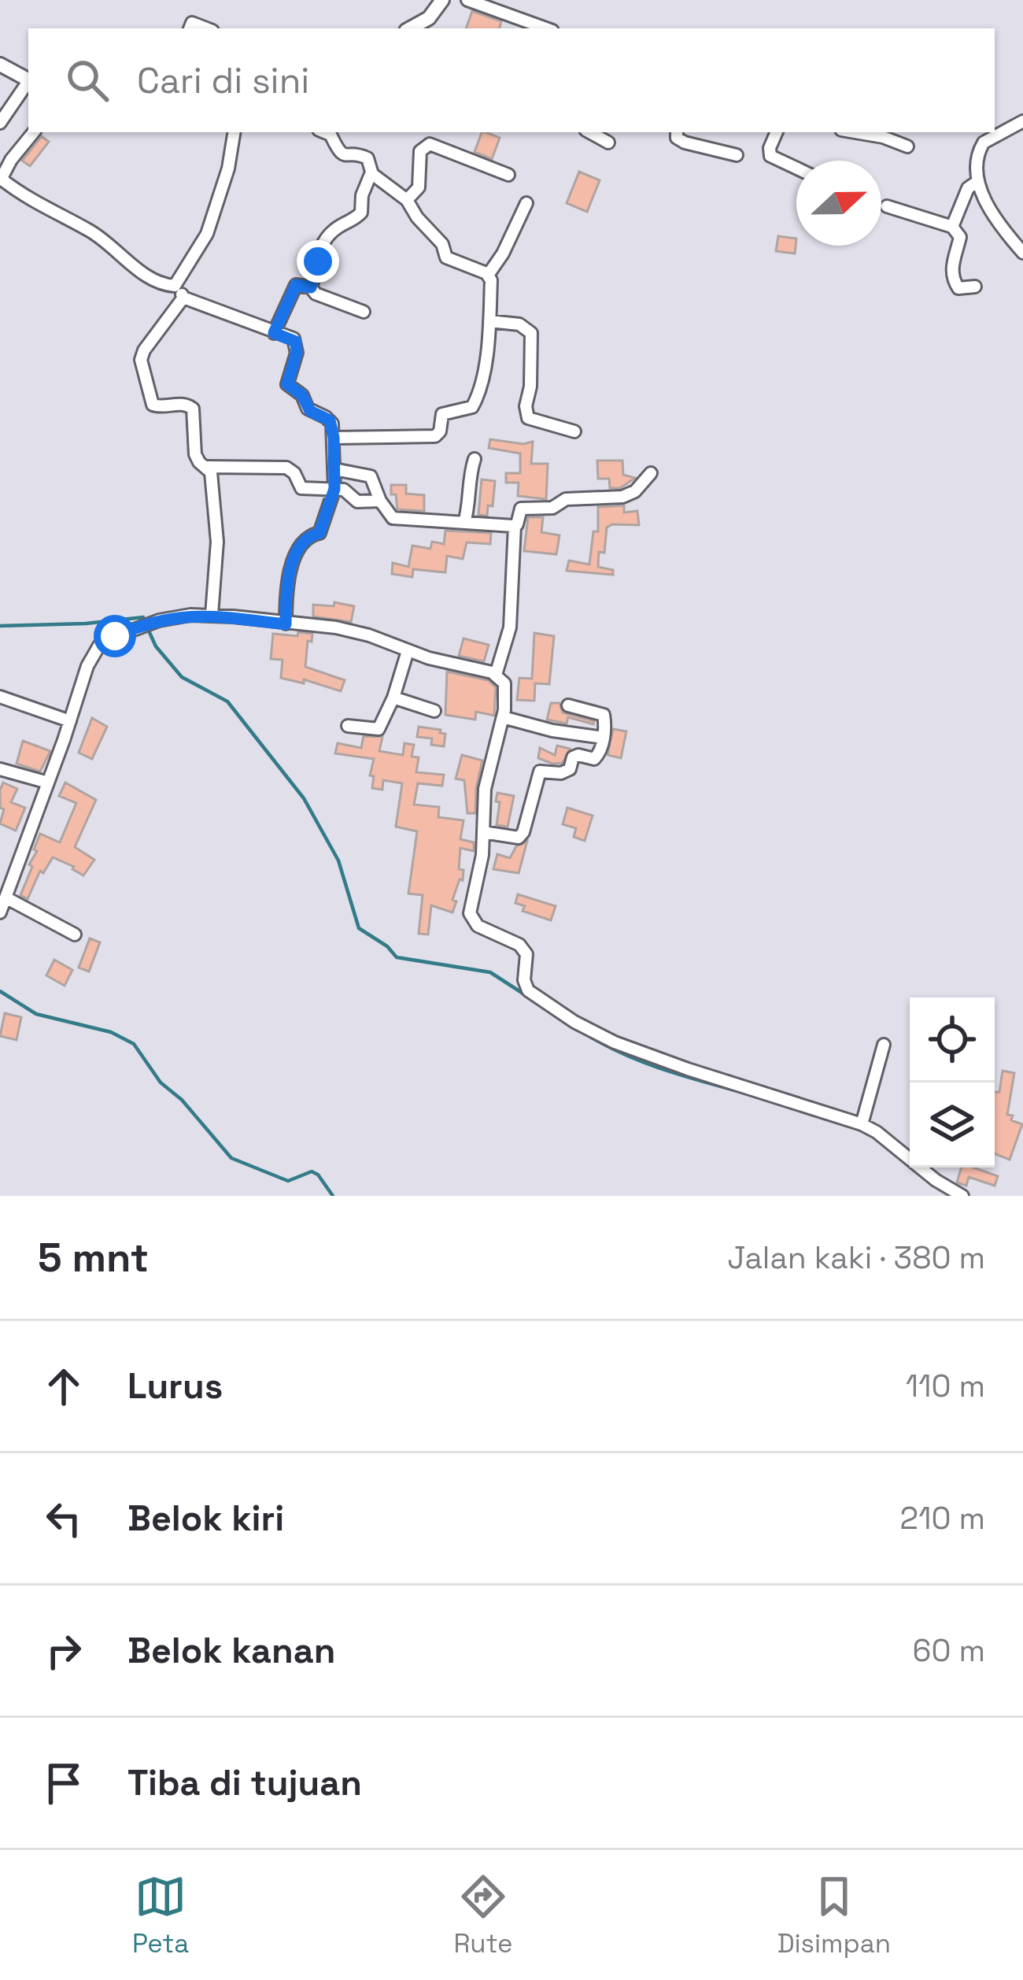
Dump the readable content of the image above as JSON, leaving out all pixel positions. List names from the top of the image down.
{
  "north": "right",
  "page": {
    "search": "Cari di sini",
    "heading": ["5 mnt", "Jalan kaki · 380 m"],
    "list": [
      ["Lurus", "110 m"],
      ["Belok kiri", "210 m"],
      ["Belok kanan", "60 m"],
      "Tiba di tujuan"
    ],
    "nav": ["Peta", "Rute", "Disimpan"]
  }
}
